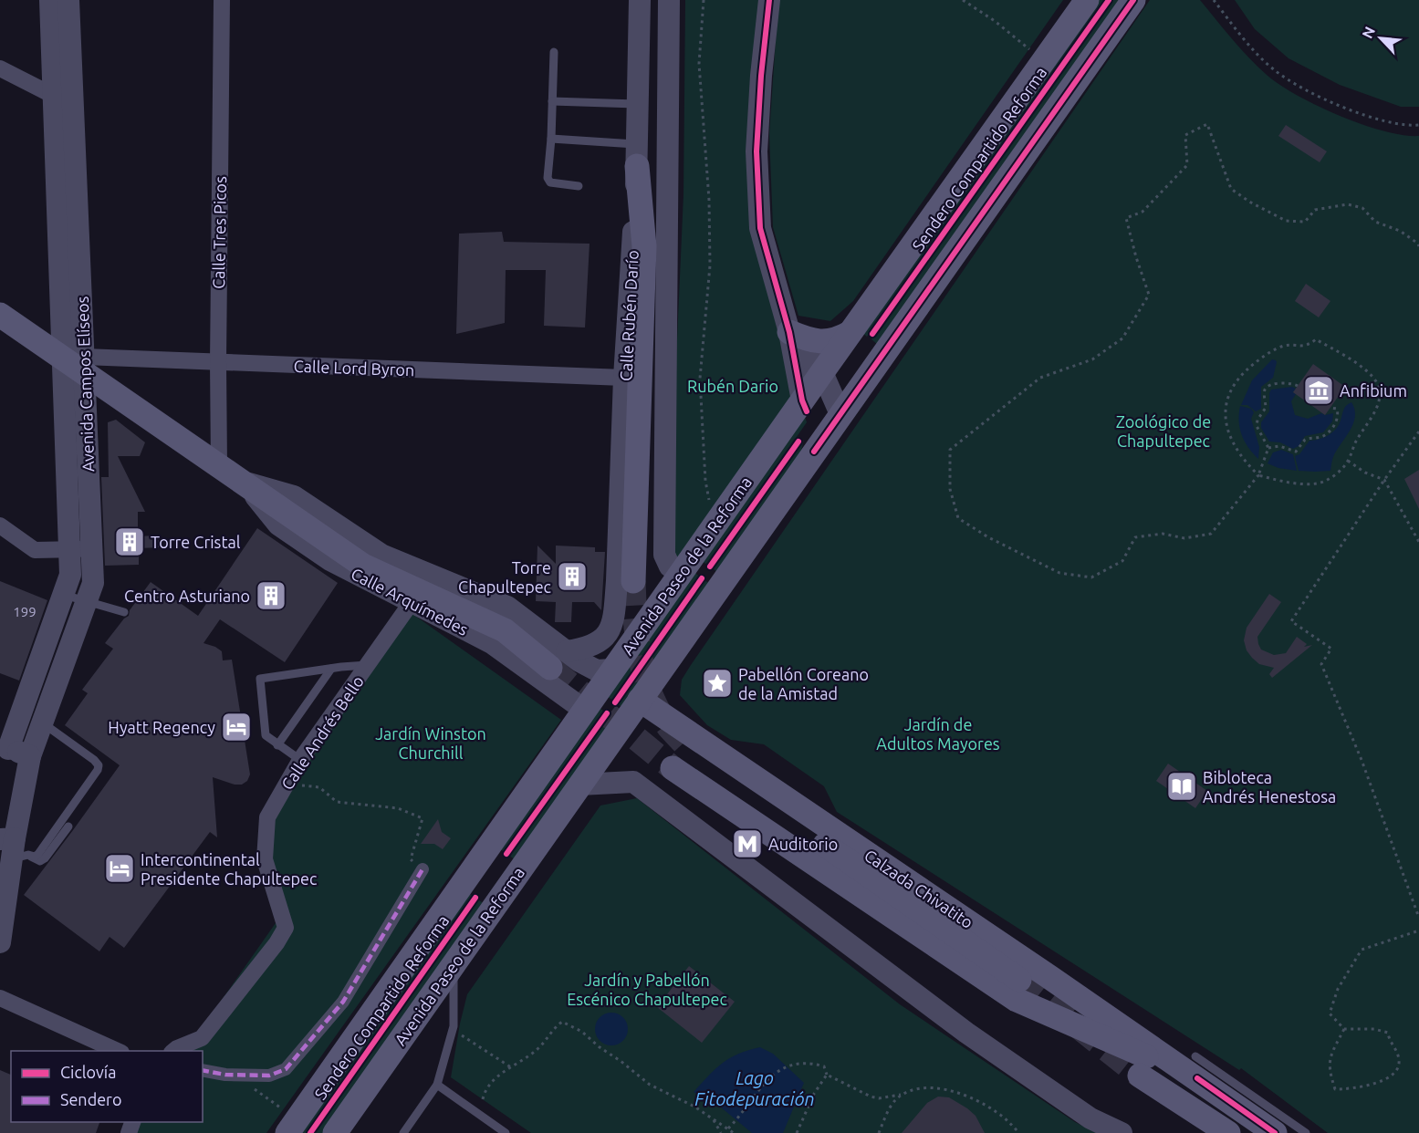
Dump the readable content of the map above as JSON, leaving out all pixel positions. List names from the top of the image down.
{
  "streets": {
    "main road": ["Avenida Paseo de la Reforma", "Calle Arquímedes", "Calzada Chivatito"],
    "street": [
      "Calle Tres Picos",
      "Calle Rubén Darío",
      "Calle Lord Byron",
      "Avenida Campos Elíseos",
      "Calle Andrés Bello"
    ],
    "cycle path": ["Sendero Compartido Reforma"]
  },
  "crossings": [
    ["Calle Tres Picos", "Calle Lord Byron"],
    ["Calle Tres Picos", "Calle Arquímedes"],
    ["Calle Rubén Darío", "Calle Lord Byron"],
    ["Calle Rubén Darío", "Avenida Paseo de la Reforma"],
    ["Calle Rubén Darío", "Calle Arquímedes"],
    ["Calle Lord Byron", "Avenida Campos Elíseos"],
    ["Calle Lord Byron", "Calle Arquímedes"],
    ["Avenida Campos Elíseos", "Calle Arquímedes"],
    ["Avenida Paseo de la Reforma", "Calle Arquímedes"],
    ["Avenida Paseo de la Reforma", "Calzada Chivatito"],
    ["Calle Arquímedes", "Calle Andrés Bello"]
  ],
  "water": ["Lago Fitodepuración"],
  "parks": [
    "Rubén Dario",
    "Zoológico de Chapultepec",
    "Jardín de Adultos Mayores",
    "Jardín Winston Churchill",
    "Jardín y Pabellón Escénico Chapultepec"
  ],
  "places": {
    "museum": ["Anfibium"],
    "building": ["Torre Cristal", "Torre Chapultepec", "Centro Asturiano"],
    "place": ["Pabellón Coreano de la Amistad"],
    "hotel": ["Hyatt Regency", "Intercontinental Presidente Chapultepec"],
    "library": ["Bibloteca Andrés Henestosa"],
    "metro station": ["Auditorio"]
  },
  "house_numbers": ["199"],
  "legend": ["Ciclovía", "Sendero"],
  "north": "top left"
}
